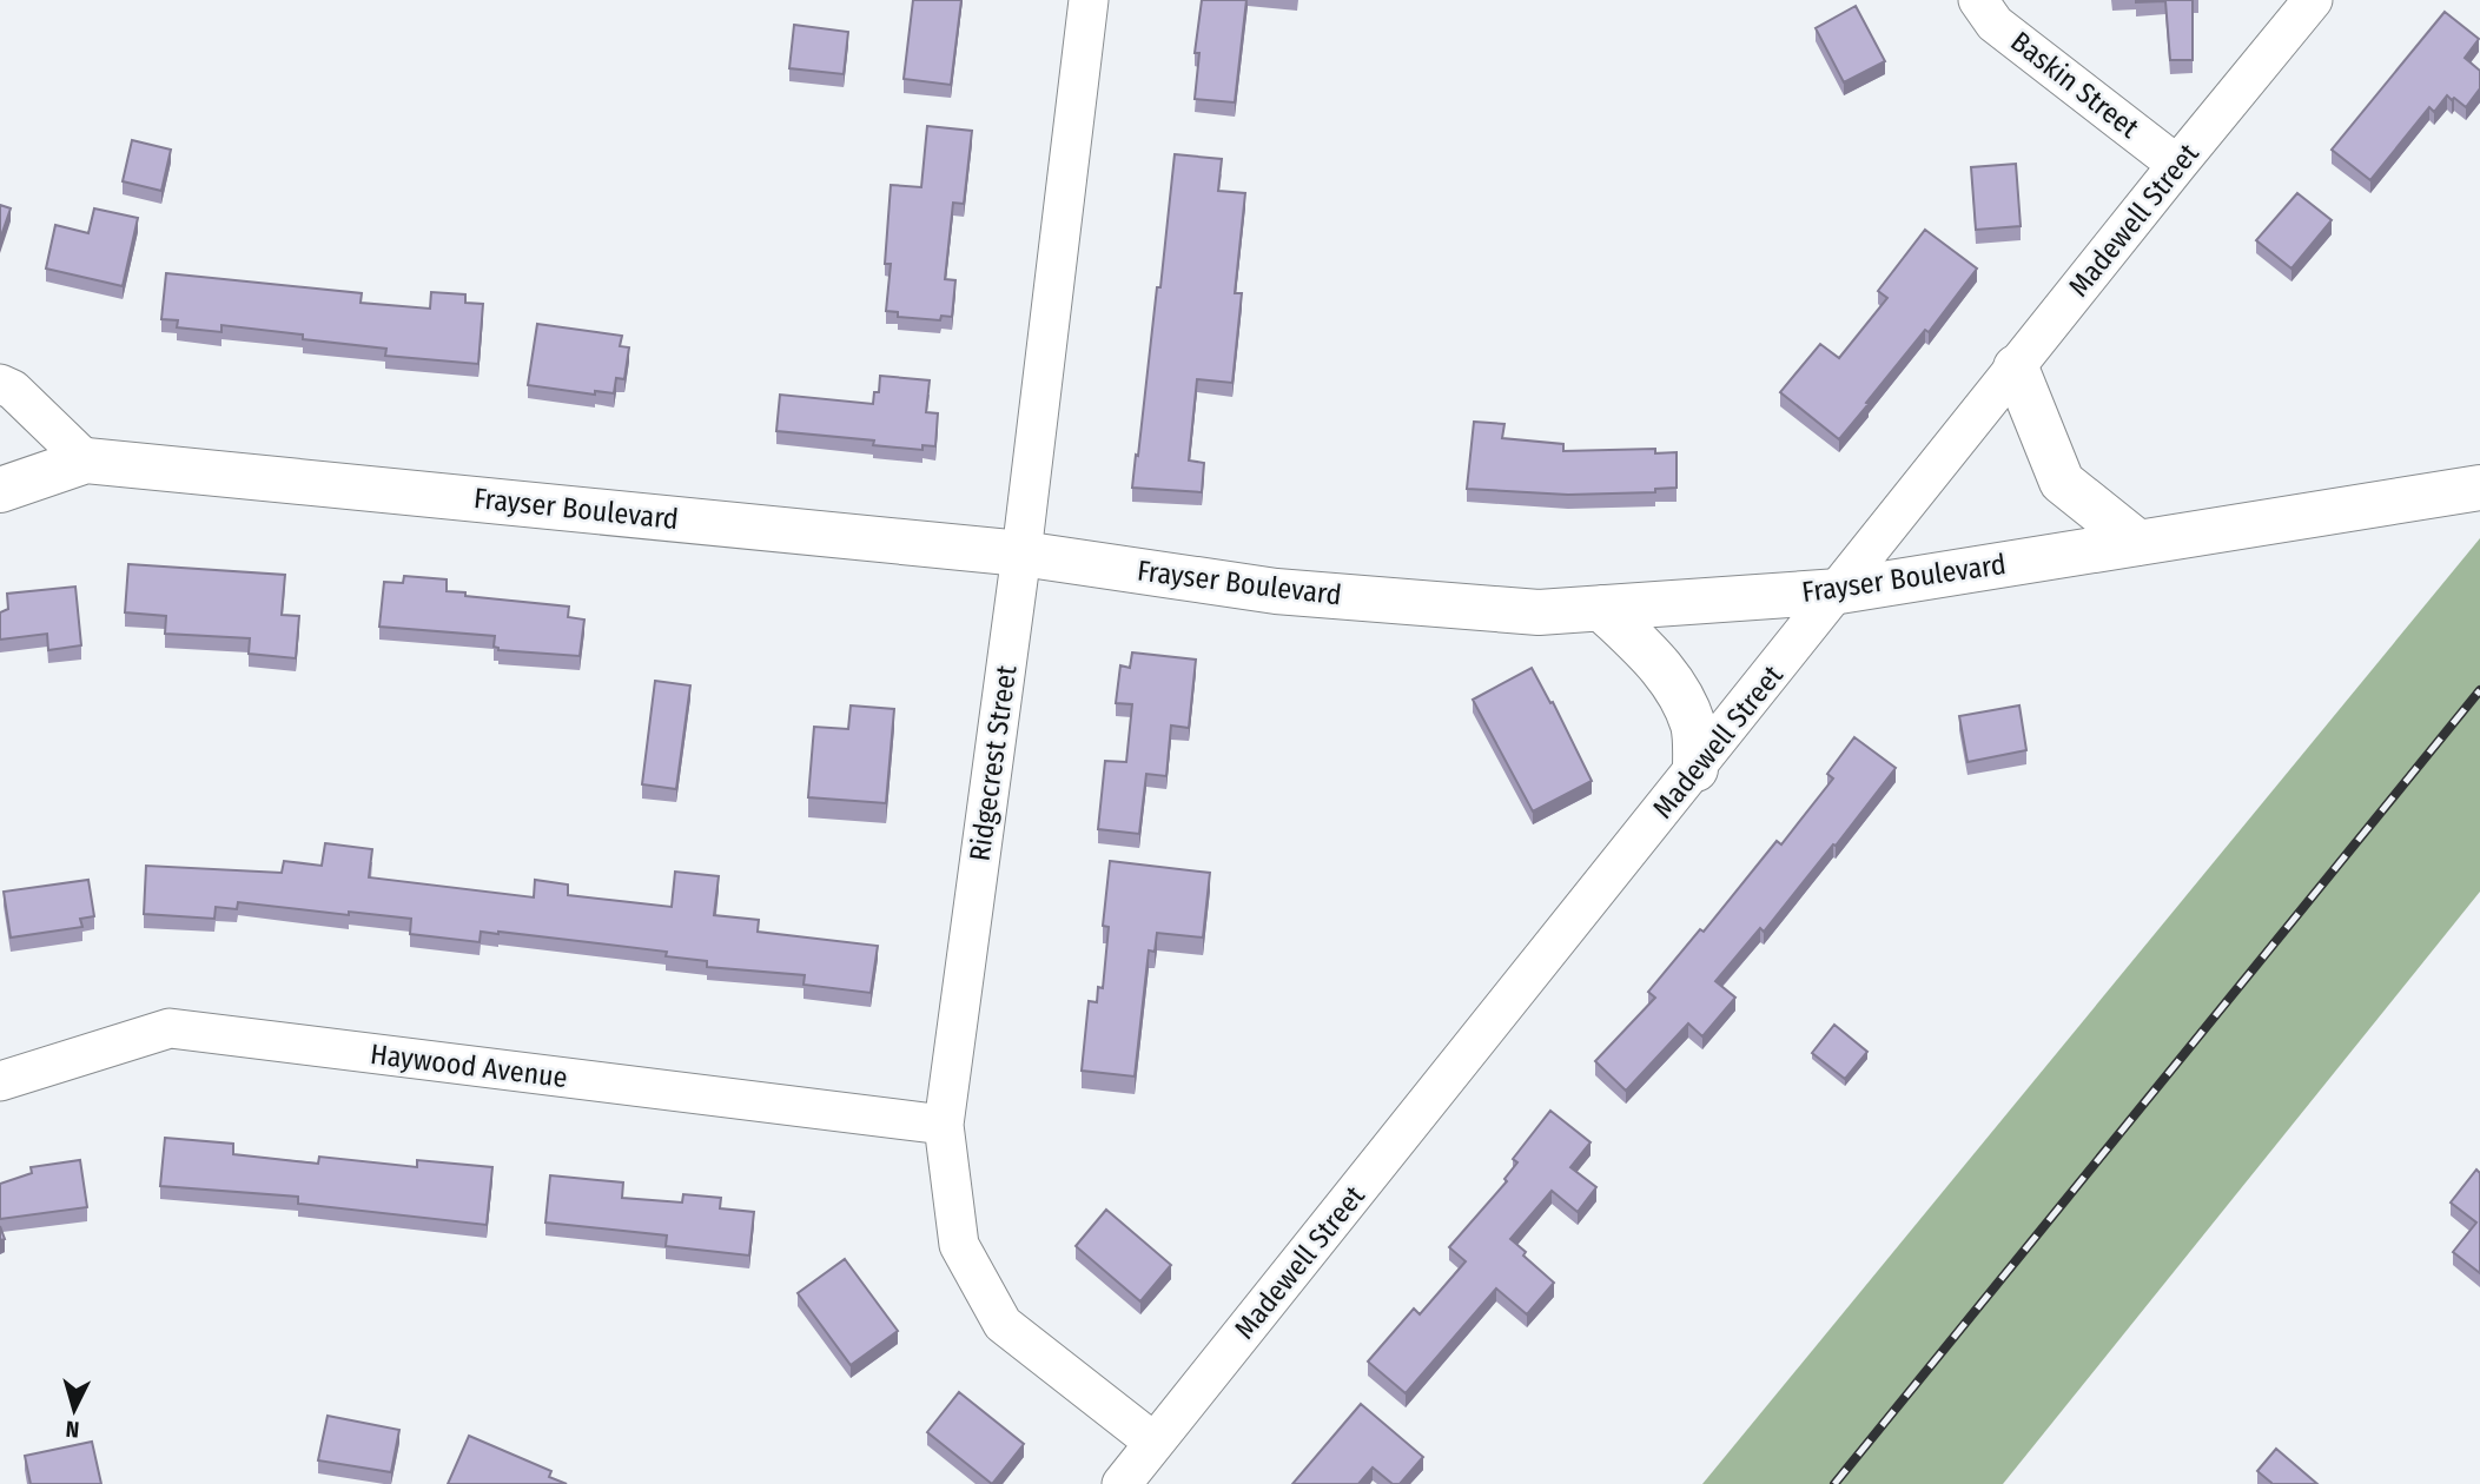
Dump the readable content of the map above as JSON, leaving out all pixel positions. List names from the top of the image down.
{
  "streets": {
    "main road": ["Frayser Boulevard"],
    "street": [
      "Baskin Street",
      "Madewell Street",
      "Ridgecrest Street",
      "Haywood Avenue"
    ]
  },
  "crossings": [
    ["Baskin Street", "Madewell Street"],
    ["Madewell Street", "Frayser Boulevard"],
    ["Madewell Street", "Ridgecrest Street"],
    ["Frayser Boulevard", "Ridgecrest Street"],
    ["Ridgecrest Street", "Haywood Avenue"]
  ],
  "north": "bottom"
}
